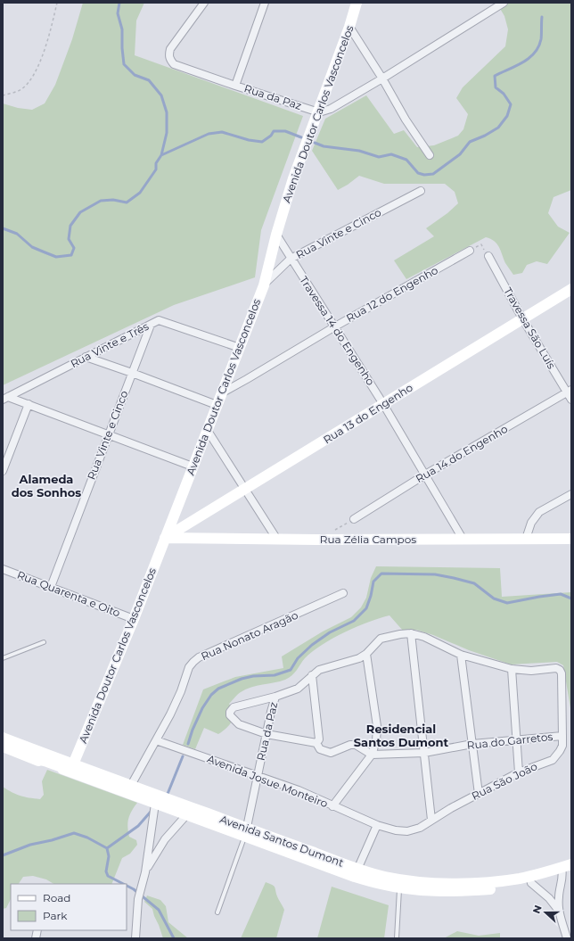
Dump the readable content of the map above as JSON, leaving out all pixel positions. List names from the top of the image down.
{
  "streets": {
    "main road": [
      "Avenida Doutor Carlos Vasconcelos",
      "Rua 13 do Engenho",
      "Rua Zélia Campos",
      "Avenida Santos Dumont"
    ],
    "street": [
      "Rua da Paz",
      "Rua Vinte e Cinco",
      "Rua 12 do Engenho",
      "Travessa São Luís",
      "Travessa 14 do Engenho",
      "Rua Vinte e Três",
      "Rua 14 do Engenho",
      "Rua Quarenta e Oito",
      "Rua Nonato Aragão",
      "Rua do Garretos",
      "Avenida Josue Monteiro",
      "Rua São João"
    ]
  },
  "crossings": [
    ["Rua da Paz", "Avenida Doutor Carlos Vasconcelos"],
    ["Rua da Paz", "Avenida Josue Monteiro"],
    ["Rua da Paz", "Rua São João"],
    ["Rua da Paz", "Avenida Santos Dumont"],
    ["Avenida Doutor Carlos Vasconcelos", "Rua Vinte e Cinco"],
    ["Avenida Doutor Carlos Vasconcelos", "Rua 12 do Engenho"],
    ["Avenida Doutor Carlos Vasconcelos", "Travessa 14 do Engenho"],
    ["Avenida Doutor Carlos Vasconcelos", "Rua Vinte e Três"],
    ["Avenida Doutor Carlos Vasconcelos", "Rua 13 do Engenho"],
    ["Avenida Doutor Carlos Vasconcelos", "Rua Zélia Campos"],
    ["Avenida Doutor Carlos Vasconcelos", "Rua Quarenta e Oito"],
    ["Avenida Doutor Carlos Vasconcelos", "Avenida Santos Dumont"],
    ["Rua Vinte e Cinco", "Travessa 14 do Engenho"],
    ["Rua Vinte e Cinco", "Rua Vinte e Três"],
    ["Rua Vinte e Cinco", "Rua Quarenta e Oito"],
    ["Rua 12 do Engenho", "Travessa 14 do Engenho"],
    ["Travessa São Luís", "Rua 13 do Engenho"],
    ["Travessa São Luís", "Rua 14 do Engenho"],
    ["Travessa 14 do Engenho", "Rua 13 do Engenho"],
    ["Travessa 14 do Engenho", "Rua 14 do Engenho"],
    ["Travessa 14 do Engenho", "Rua Zélia Campos"],
    ["Rua 13 do Engenho", "Rua Zélia Campos"],
    ["Rua Nonato Aragão", "Avenida Josue Monteiro"],
    ["Rua Nonato Aragão", "Avenida Santos Dumont"],
    ["Rua do Garretos", "Rua São João"],
    ["Avenida Josue Monteiro", "Rua São João"]
  ],
  "districts": ["Alameda dos Sonhos", "Residencial Santos Dumont"],
  "legend": ["Road", "Park"],
  "north": "left"
}
